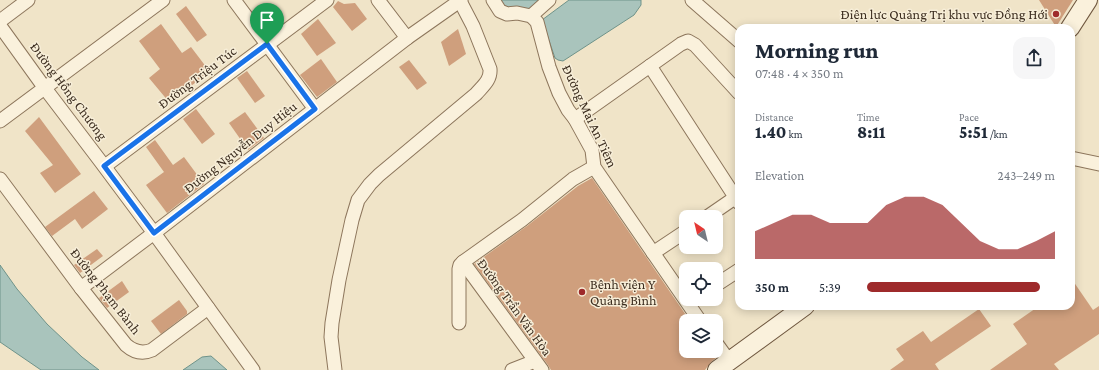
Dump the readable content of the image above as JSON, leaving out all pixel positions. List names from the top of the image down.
{
  "streets": {
    "street": [
      "Đường Triệu Túc",
      "Đường Hồng Chương",
      "Đường Mai An Tiêm",
      "Đường Nguyễn Duy Hiệu",
      "Đường Phạm Bành",
      "Đường Trần Văn Hòa"
    ]
  },
  "crossings": [
    ["Đường Triệu Túc", "Đường Hồng Chương"],
    ["Đường Hồng Chương", "Đường Nguyễn Duy Hiệu"],
    ["Đường Hồng Chương", "Đường Phạm Bành"],
    ["Đường Nguyễn Duy Hiệu", "Đường Phạm Bành"]
  ],
  "places": ["Điện lực Quảng Trị khu vực Đồng Hới", "Bệnh viện Y Quảng Bình"],
  "north": "top left",
  "page": {
    "heading": ["Morning run", "07:48 · 4 × 350 m"],
    "stats": [
      ["Distance", "1.40 km"],
      ["Time", "8:11"],
      ["Pace", "5:51 /km"]
    ],
    "chart": ["Elevation", "243–249 m"],
    "list": [
      {
        "name": "350 m",
        "note": "5:39"
      }
    ]
  }
}
